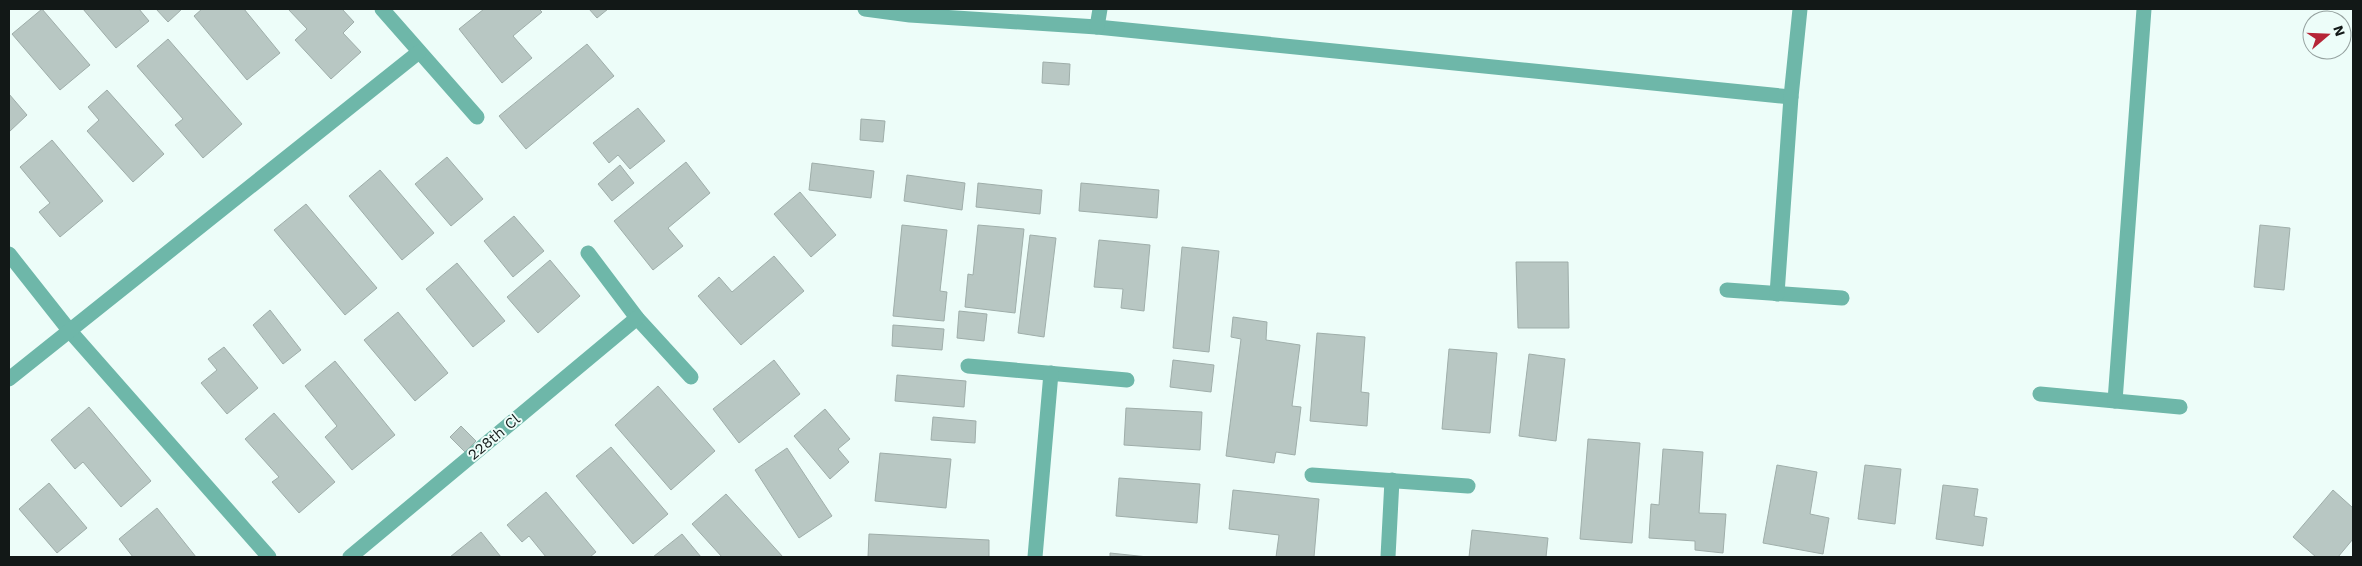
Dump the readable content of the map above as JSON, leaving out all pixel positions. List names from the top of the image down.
{
  "streets": {
    "street": ["228th Cl"]
  },
  "north": "right"
}
